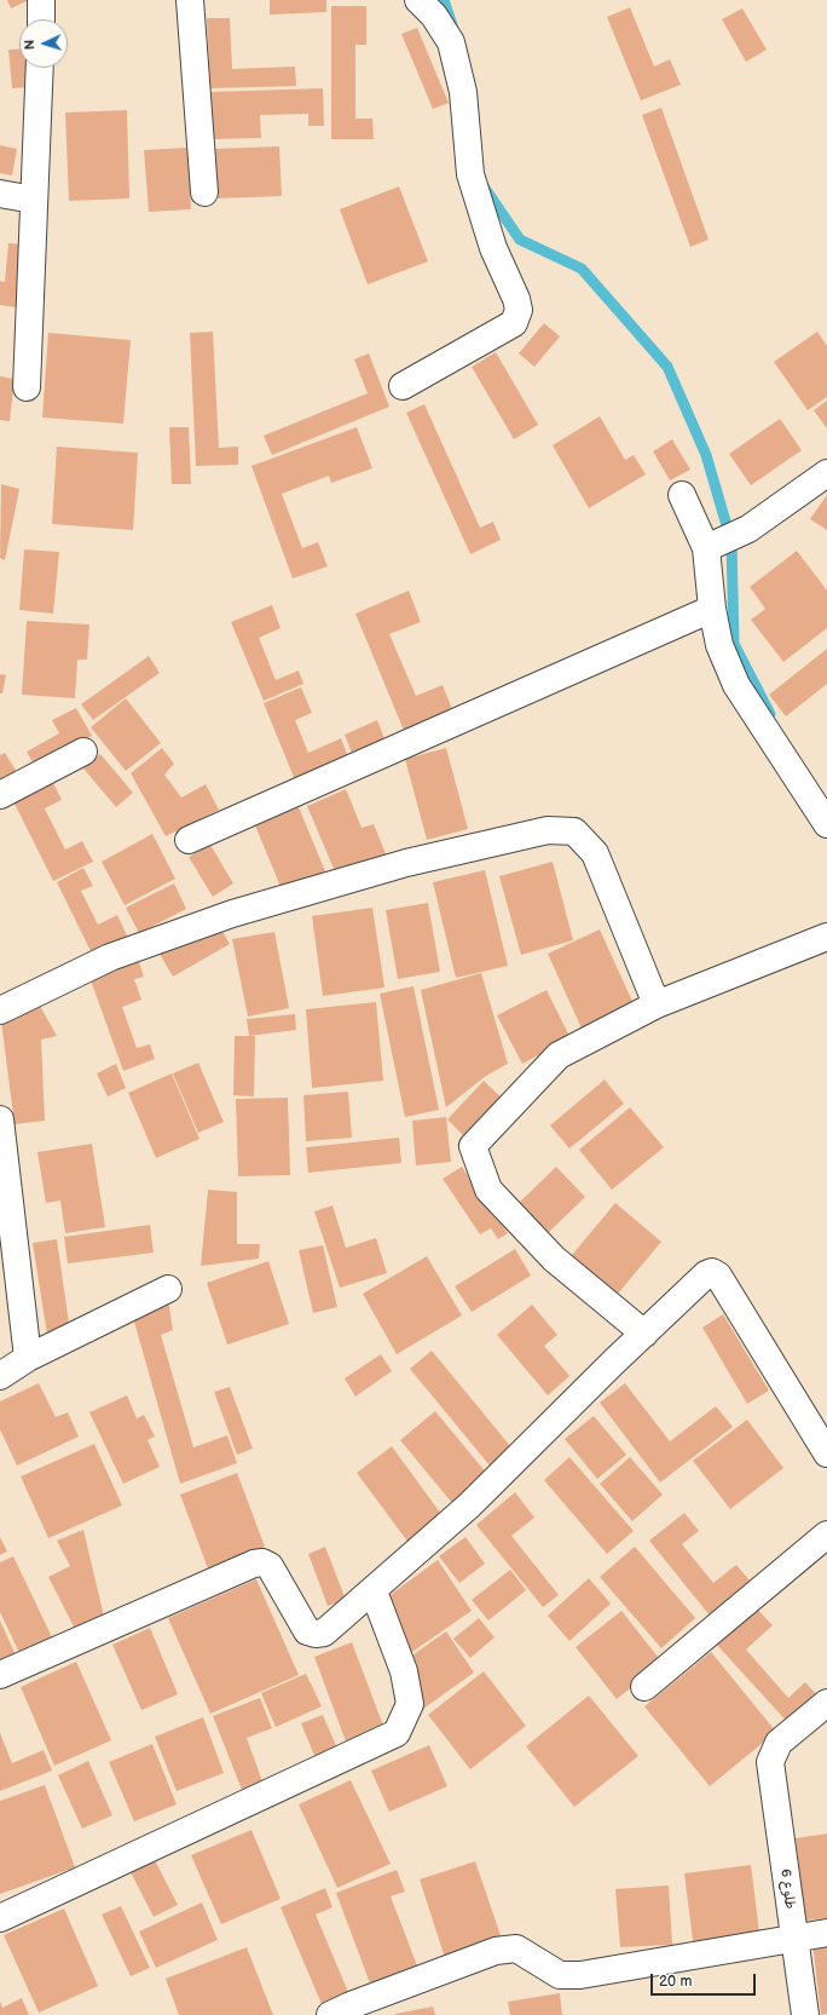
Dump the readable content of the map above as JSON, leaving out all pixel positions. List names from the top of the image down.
{
  "streets": {
    "street": ["طلوع 6"]
  },
  "scale_bar": "20 m",
  "north": "left"
}
